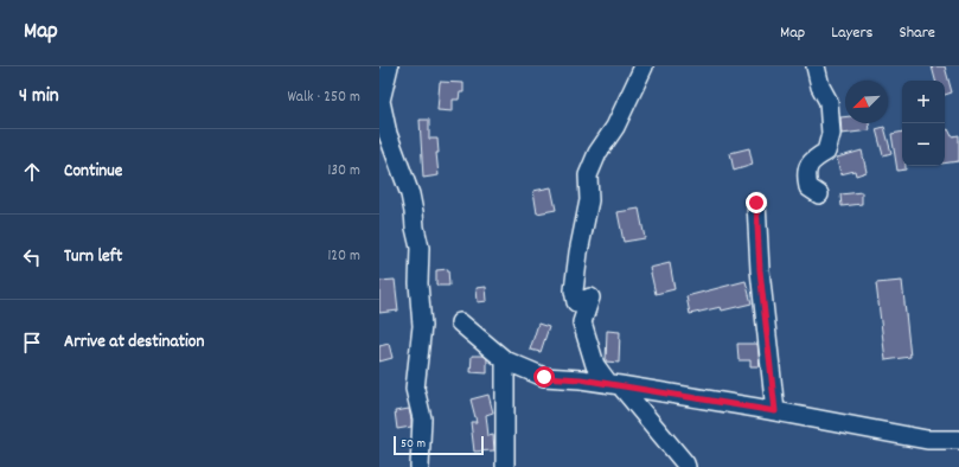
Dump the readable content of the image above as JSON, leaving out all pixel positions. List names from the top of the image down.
{
  "scale_bar": "50 m",
  "north": "bottom left",
  "page": {
    "header": "Map",
    "nav": ["Map", "Layers", "Share"],
    "heading": ["4 min", "Walk · 250 m"],
    "map_buttons": ["+", "−"],
    "list": [
      ["Continue", "130 m"],
      ["Turn left", "120 m"],
      "Arrive at destination"
    ],
    "scale": "50 m"
  }
}
